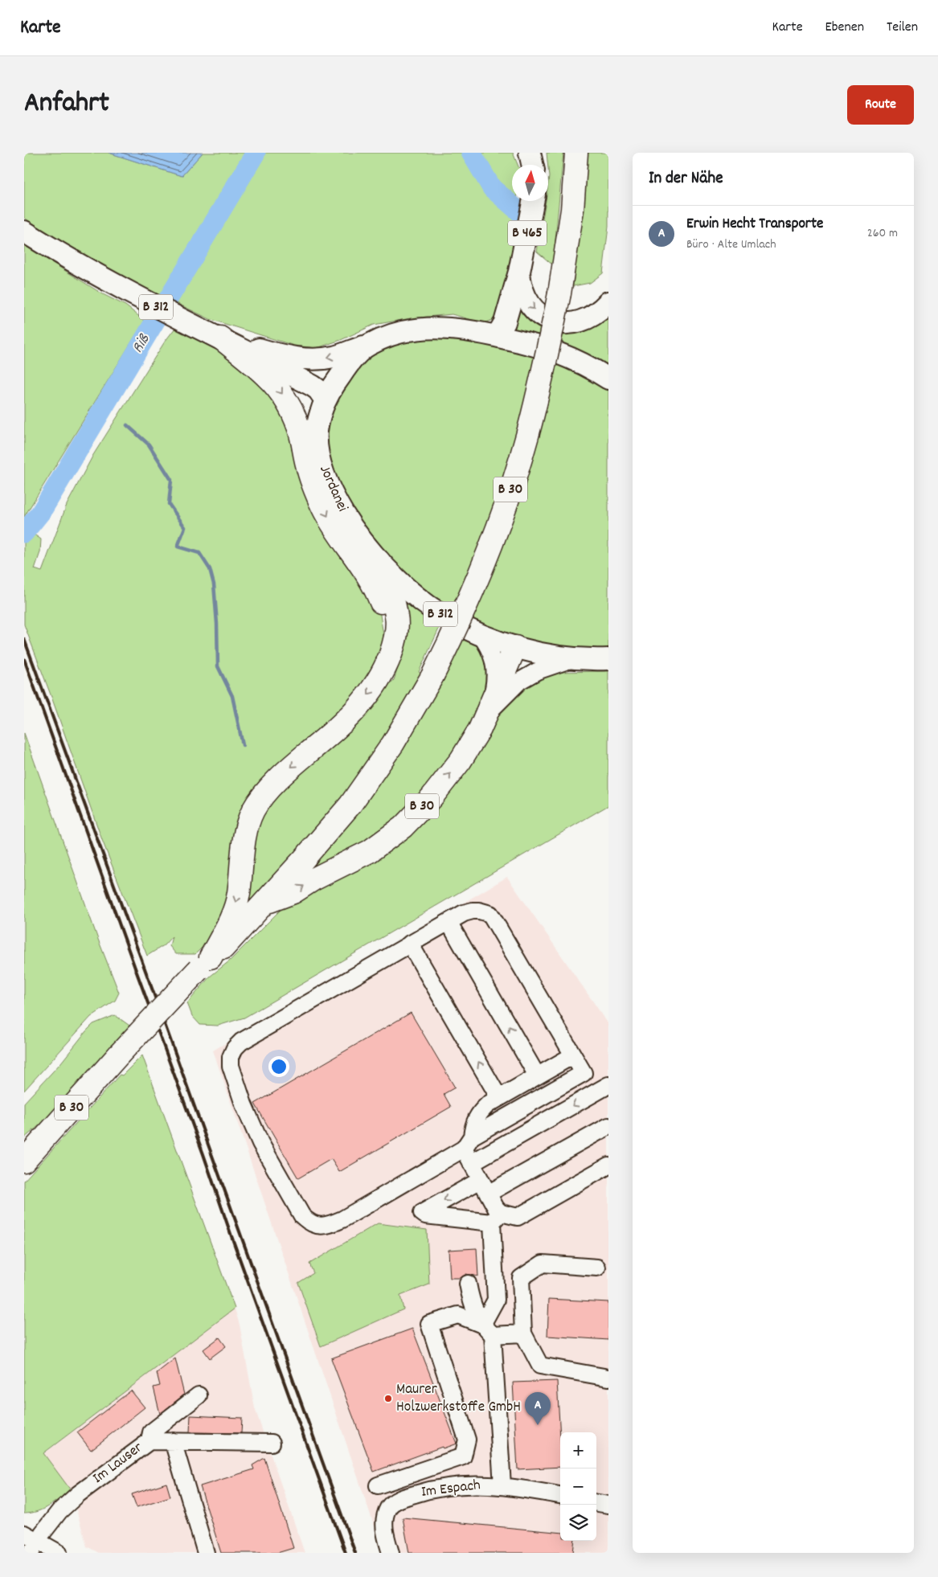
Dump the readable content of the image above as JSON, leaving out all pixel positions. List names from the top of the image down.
{
  "streets": {
    "highway": ["B 30"],
    "main road": ["B 465", "B 312", "Jordanei"],
    "street": ["Im Lauser", "Im Espach"]
  },
  "crossings": [
    ["B 465", "Jordanei"],
    ["B 312", "Jordanei"],
    ["B 312", "B 30"],
    ["Jordanei", "B 30"]
  ],
  "water": ["Riß"],
  "places": ["Maurer Holzwerkstoffe GmbH"],
  "north": "top",
  "page": {
    "header": "Karte",
    "nav": ["Karte", "Ebenen", "Teilen"],
    "title": "Anfahrt",
    "buttons": "Route",
    "heading": "In der Nähe",
    "list": [
      {
        "mark": "A",
        "name": "Erwin Hecht Transporte",
        "note": "Büro · Alte Umlach",
        "value": "260 m"
      }
    ],
    "pins": "A",
    "map_buttons": ["+", "−"]
  }
}
